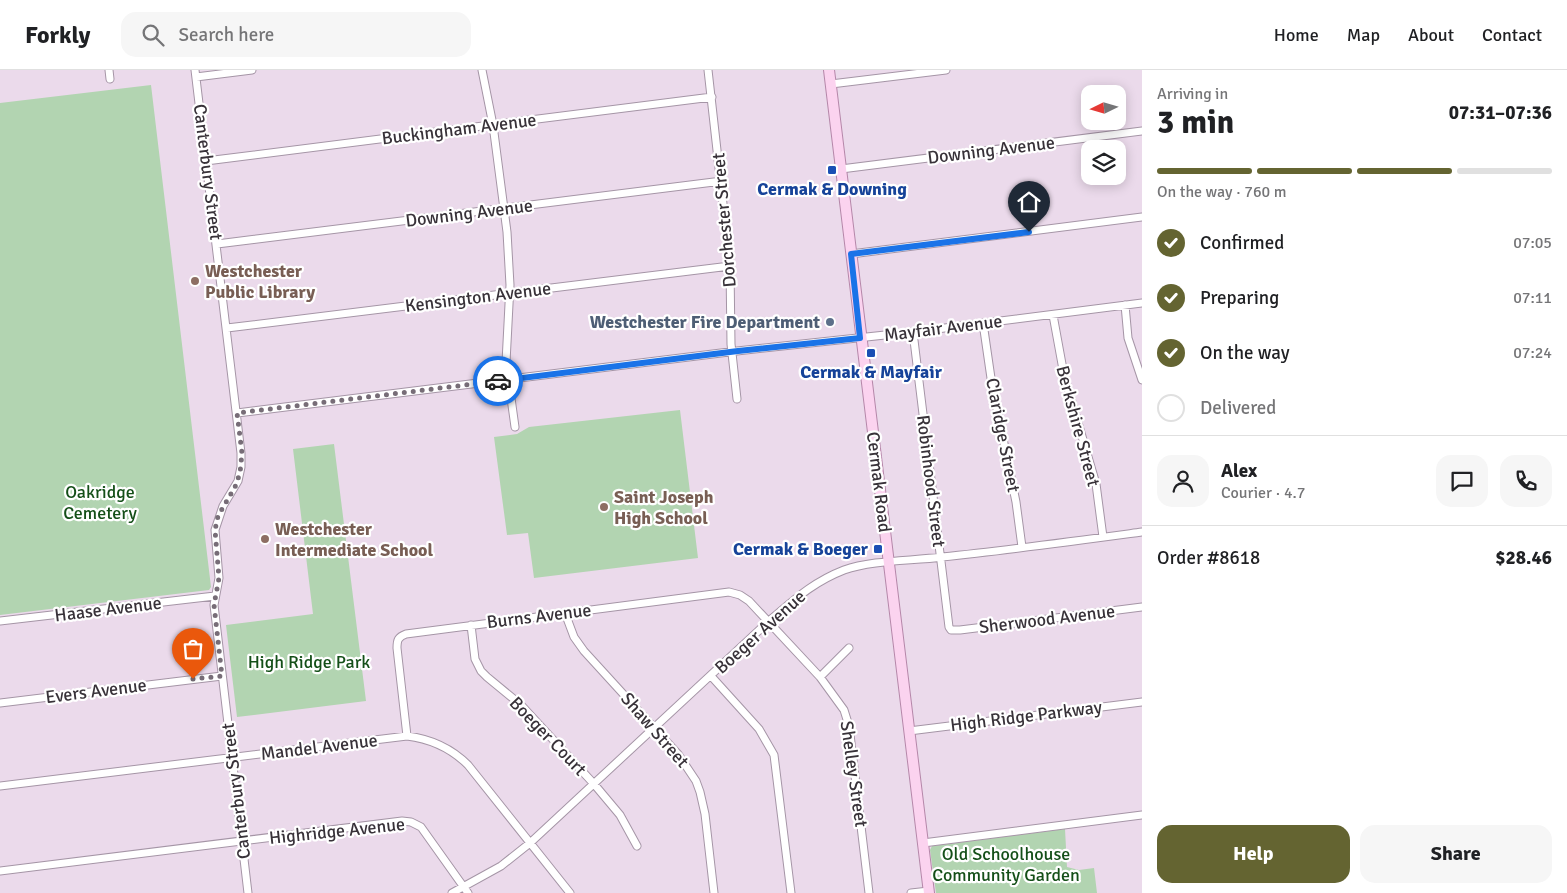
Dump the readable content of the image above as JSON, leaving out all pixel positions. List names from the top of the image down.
{
  "streets": {
    "main road": ["Cermak Road"],
    "street": [
      "Buckingham Avenue",
      "Downing Avenue",
      "Canterbury Street",
      "Dorchester Street",
      "Kensington Avenue",
      "Mayfair Avenue",
      "Berkshire Street",
      "Claridge Street",
      "Robinhood Street",
      "Haase Avenue",
      "Burns Avenue",
      "Sherwood Avenue",
      "Boeger Avenue",
      "Evers Avenue",
      "High Ridge Parkway",
      "Shaw Street",
      "Boeger Court",
      "Mandel Avenue",
      "Shelley Street",
      "Highridge Avenue"
    ]
  },
  "crossings": [
    ["Buckingham Avenue", "Canterbury Street"],
    ["Buckingham Avenue", "Dorchester Street"],
    ["Downing Avenue", "Canterbury Street"],
    ["Downing Avenue", "Dorchester Street"],
    ["Downing Avenue", "Cermak Road"],
    ["Canterbury Street", "Kensington Avenue"],
    ["Canterbury Street", "Mayfair Avenue"],
    ["Canterbury Street", "Haase Avenue"],
    ["Canterbury Street", "Evers Avenue"],
    ["Canterbury Street", "Mandel Avenue"],
    ["Canterbury Street", "Highridge Avenue"],
    ["Dorchester Street", "Kensington Avenue"],
    ["Dorchester Street", "Mayfair Avenue"],
    ["Mayfair Avenue", "Berkshire Street"],
    ["Mayfair Avenue", "Claridge Street"],
    ["Mayfair Avenue", "Robinhood Street"],
    ["Mayfair Avenue", "Cermak Road"],
    ["Berkshire Street", "Boeger Avenue"],
    ["Claridge Street", "Boeger Avenue"],
    ["Robinhood Street", "Sherwood Avenue"],
    ["Robinhood Street", "Boeger Avenue"],
    ["Cermak Road", "Boeger Avenue"],
    ["Cermak Road", "High Ridge Parkway"],
    ["Burns Avenue", "Boeger Avenue"],
    ["Burns Avenue", "Shaw Street"],
    ["Burns Avenue", "Boeger Court"],
    ["Burns Avenue", "Mandel Avenue"],
    ["Burns Avenue", "Shelley Street"],
    ["Boeger Avenue", "Shaw Street"],
    ["Boeger Avenue", "Boeger Court"],
    ["Boeger Avenue", "Mandel Avenue"],
    ["Boeger Avenue", "Shelley Street"],
    ["Boeger Avenue", "Highridge Avenue"]
  ],
  "parks": ["Oakridge Cemetery", "High Ridge Park", "Old Schoolhouse Community Garden"],
  "places": {
    "transit": ["Cermak & Downing", "Cermak & Mayfair", "Cermak & Boeger"],
    "other": [
      "Westchester Public Library",
      "Westchester Fire Department",
      "Saint Joseph High School",
      "Westchester Intermediate School"
    ]
  },
  "north": "left",
  "page": {
    "header": "Forkly",
    "search": "Search here",
    "nav": [
      "Home",
      "Map",
      "About",
      "Contact"
    ],
    "heading": ["3 min", "Arriving in", "07:31–07:36"],
    "panel": [
      "Alex",
      "Courier · 4.7",
      "Order #8618",
      "$28.46"
    ],
    "bar": "On the way · 760 m",
    "list": [
      ["Confirmed", "07:05"],
      ["Preparing", "07:11"],
      ["On the way", "07:24"],
      "Delivered"
    ],
    "buttons": ["Help", "Share"]
  }
}
